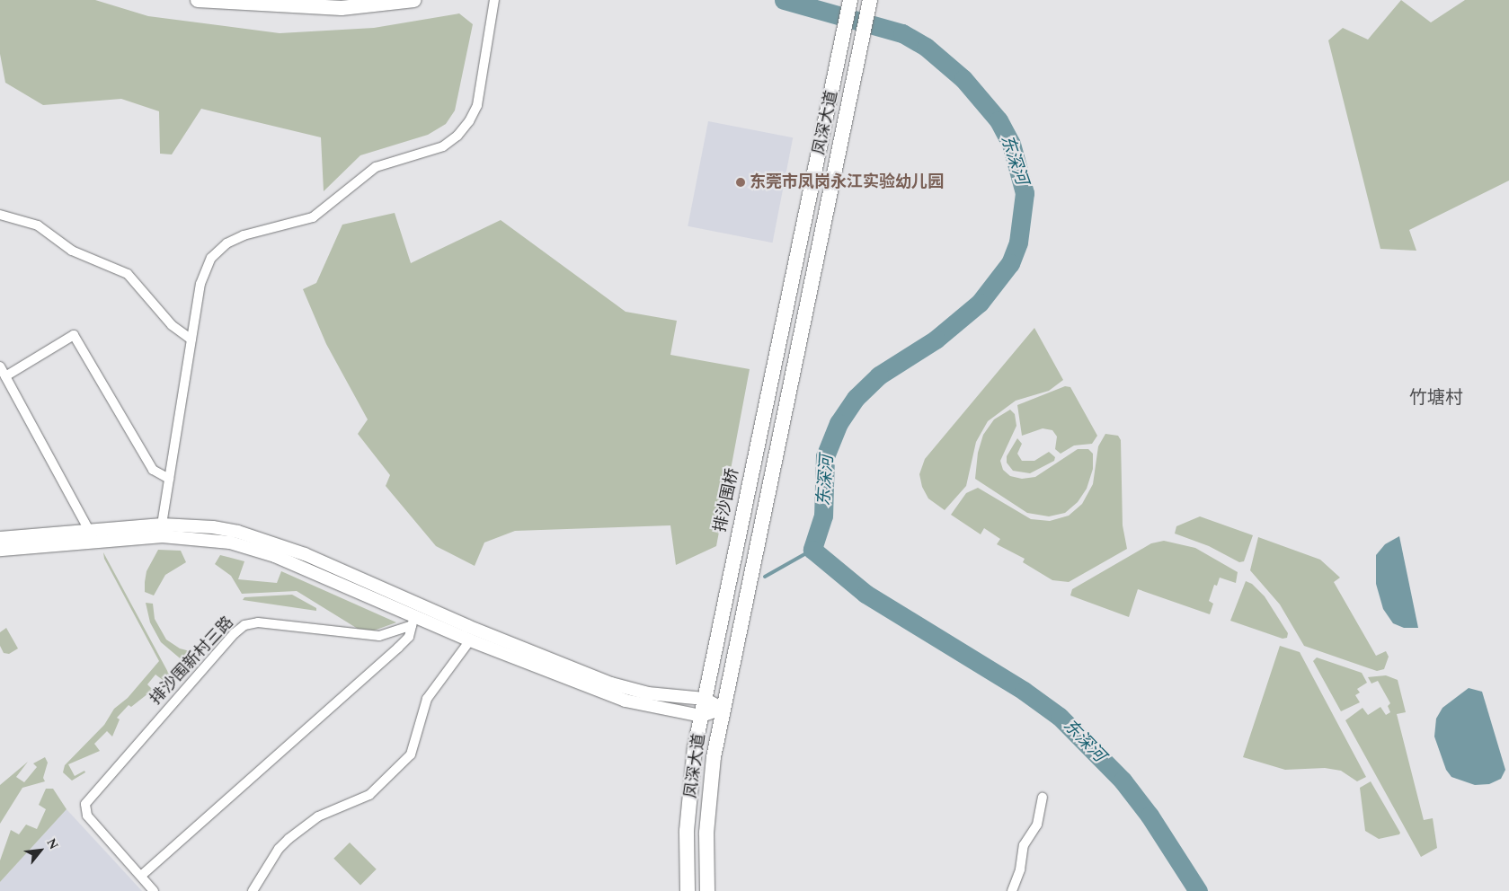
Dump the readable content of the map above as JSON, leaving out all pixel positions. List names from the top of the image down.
{
  "streets": {
    "main road": ["凤深大道", "排沙围桥"],
    "street": ["排沙围新村三路"]
  },
  "crossings": [
    ["凤深大道", "排沙围桥"]
  ],
  "districts": ["竹塘村"],
  "water": ["东深河"],
  "places": ["东莞市凤岗永江实验幼儿园"],
  "north": "top right"
}
